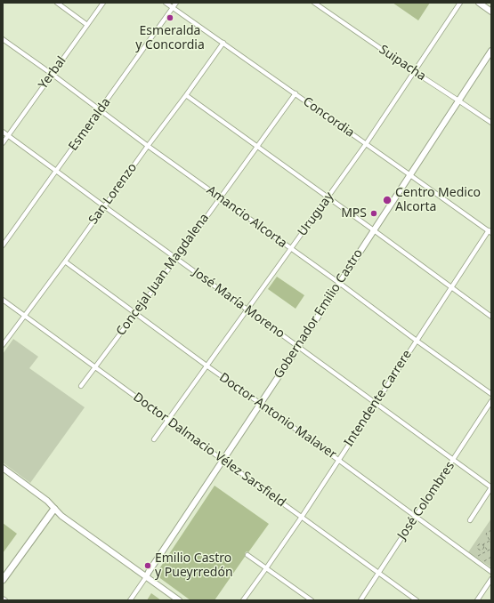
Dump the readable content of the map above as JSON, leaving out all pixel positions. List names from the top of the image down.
{
  "streets": {
    "street": [
      "Suipacha",
      "Yerbal",
      "Concordia",
      "Esmeralda",
      "San Lorenzo",
      "Uruguay",
      "Amancio Alcorta",
      "Concejal Juan Magdalena",
      "José María Moreno",
      "Gobernador Emilio Castro",
      "Intendente Carrere",
      "Doctor Antonio Malaver",
      "Doctor Dalmacio Vélez Sarsfield",
      "José Colombres"
    ]
  },
  "crossings": [
    ["Suipacha", "Uruguay"],
    ["Suipacha", "Gobernador Emilio Castro"],
    ["Yerbal", "Amancio Alcorta"],
    ["Yerbal", "José María Moreno"],
    ["Concordia", "Esmeralda"],
    ["Concordia", "San Lorenzo"],
    ["Concordia", "Uruguay"],
    ["Concordia", "Concejal Juan Magdalena"],
    ["Concordia", "Gobernador Emilio Castro"],
    ["Concordia", "Intendente Carrere"],
    ["Esmeralda", "Amancio Alcorta"],
    ["Esmeralda", "José María Moreno"],
    ["San Lorenzo", "Amancio Alcorta"],
    ["San Lorenzo", "José María Moreno"],
    ["San Lorenzo", "Doctor Antonio Malaver"],
    ["San Lorenzo", "Doctor Dalmacio Vélez Sarsfield"],
    ["Uruguay", "Amancio Alcorta"],
    ["Uruguay", "José María Moreno"],
    ["Uruguay", "Doctor Antonio Malaver"],
    ["Uruguay", "Doctor Dalmacio Vélez Sarsfield"],
    ["Amancio Alcorta", "Concejal Juan Magdalena"],
    ["Amancio Alcorta", "Gobernador Emilio Castro"],
    ["Amancio Alcorta", "Intendente Carrere"],
    ["Concejal Juan Magdalena", "José María Moreno"],
    ["Concejal Juan Magdalena", "Doctor Antonio Malaver"],
    ["Concejal Juan Magdalena", "Doctor Dalmacio Vélez Sarsfield"],
    ["José María Moreno", "Gobernador Emilio Castro"],
    ["José María Moreno", "Intendente Carrere"],
    ["José María Moreno", "José Colombres"],
    ["Gobernador Emilio Castro", "Doctor Antonio Malaver"],
    ["Gobernador Emilio Castro", "Doctor Dalmacio Vélez Sarsfield"],
    ["Intendente Carrere", "Doctor Antonio Malaver"],
    ["Intendente Carrere", "Doctor Dalmacio Vélez Sarsfield"],
    ["Doctor Antonio Malaver", "José Colombres"],
    ["Doctor Dalmacio Vélez Sarsfield", "José Colombres"]
  ],
  "places": [
    "Esmeralda y Concordia",
    "Centro Medico Alcorta",
    "MPS",
    "Emilio Castro y Pueyrredón"
  ]
}
